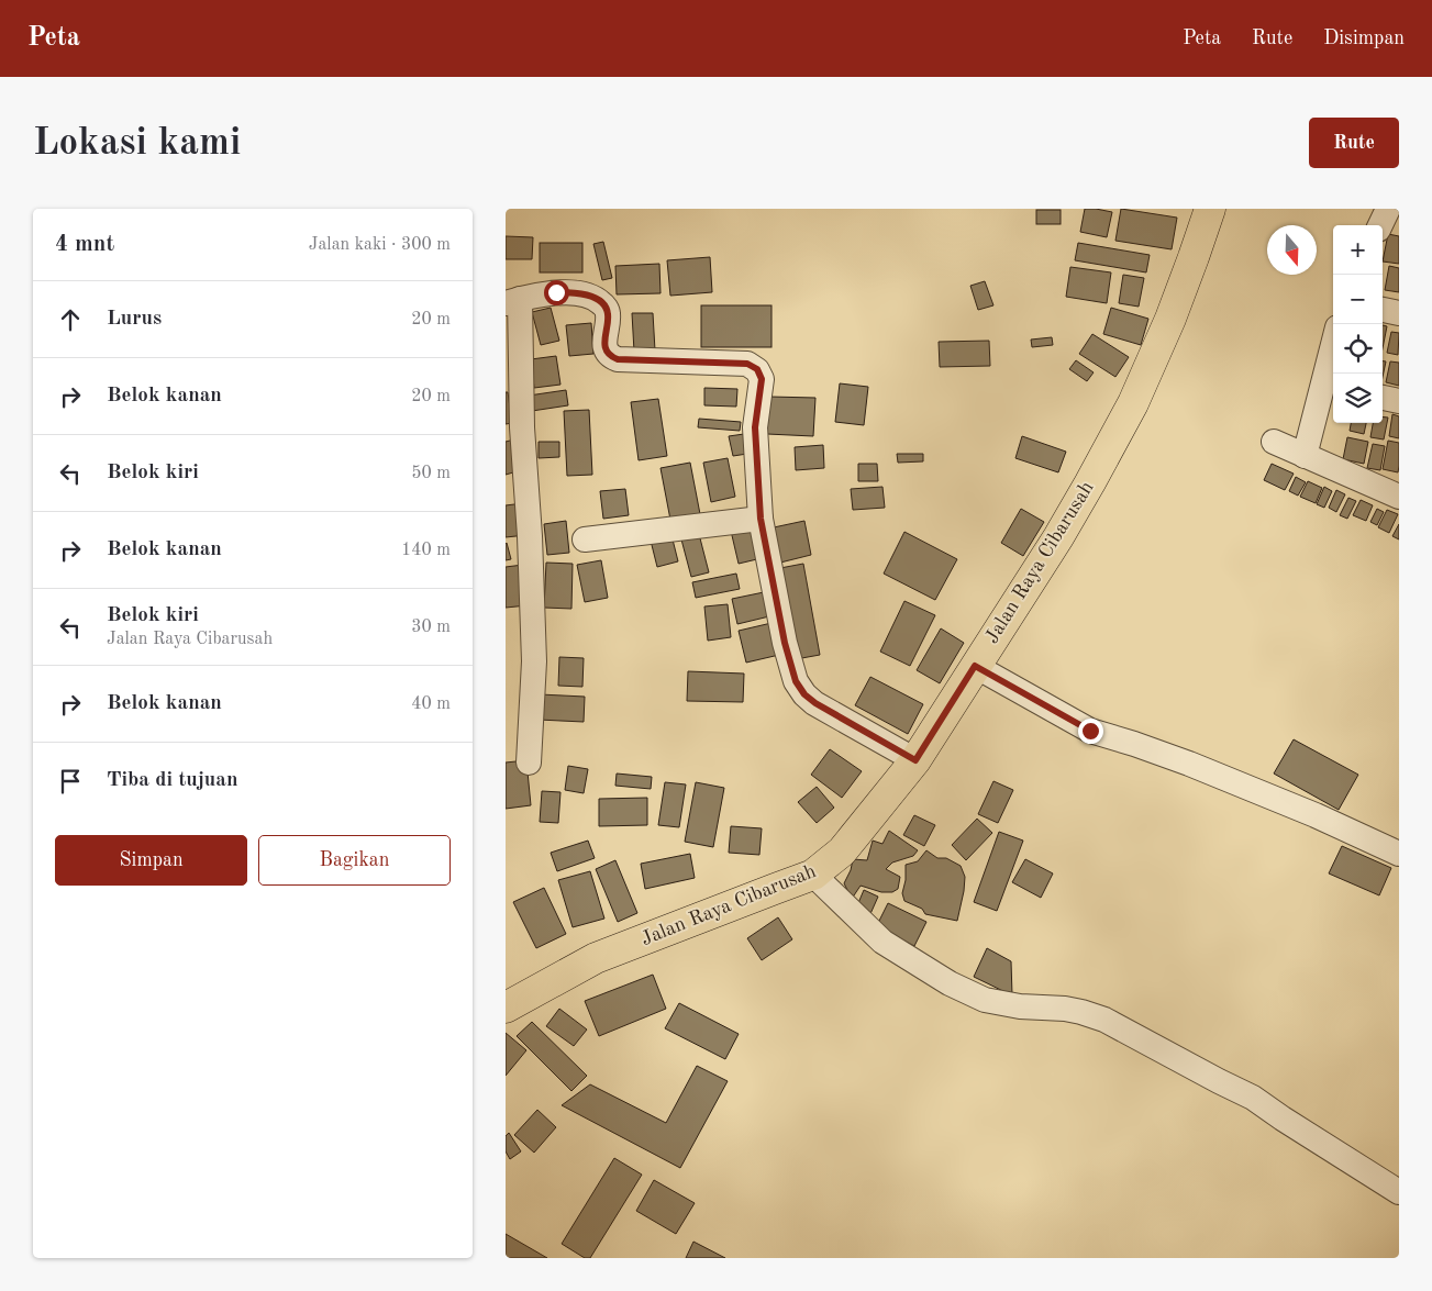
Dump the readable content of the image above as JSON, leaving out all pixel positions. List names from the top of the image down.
{
  "streets": {
    "main road": ["Jalan Raya Cibarusah"]
  },
  "north": "bottom",
  "page": {
    "header": "Peta",
    "nav": ["Peta", "Rute", "Disimpan"],
    "buttons": [
      "Rute",
      ["Simpan", "Bagikan"]
    ],
    "title": "Lokasi kami",
    "heading": ["4 mnt", "Jalan kaki · 300 m"],
    "map_buttons": ["+", "−"],
    "list": [
      ["Lurus", "20 m"],
      ["Belok kanan", "20 m"],
      ["Belok kiri", "50 m"],
      ["Belok kanan", "140 m"],
      ["Belok kiri", "Jalan Raya Cibarusah", "30 m"],
      ["Belok kanan", "40 m"],
      "Tiba di tujuan"
    ]
  }
}
